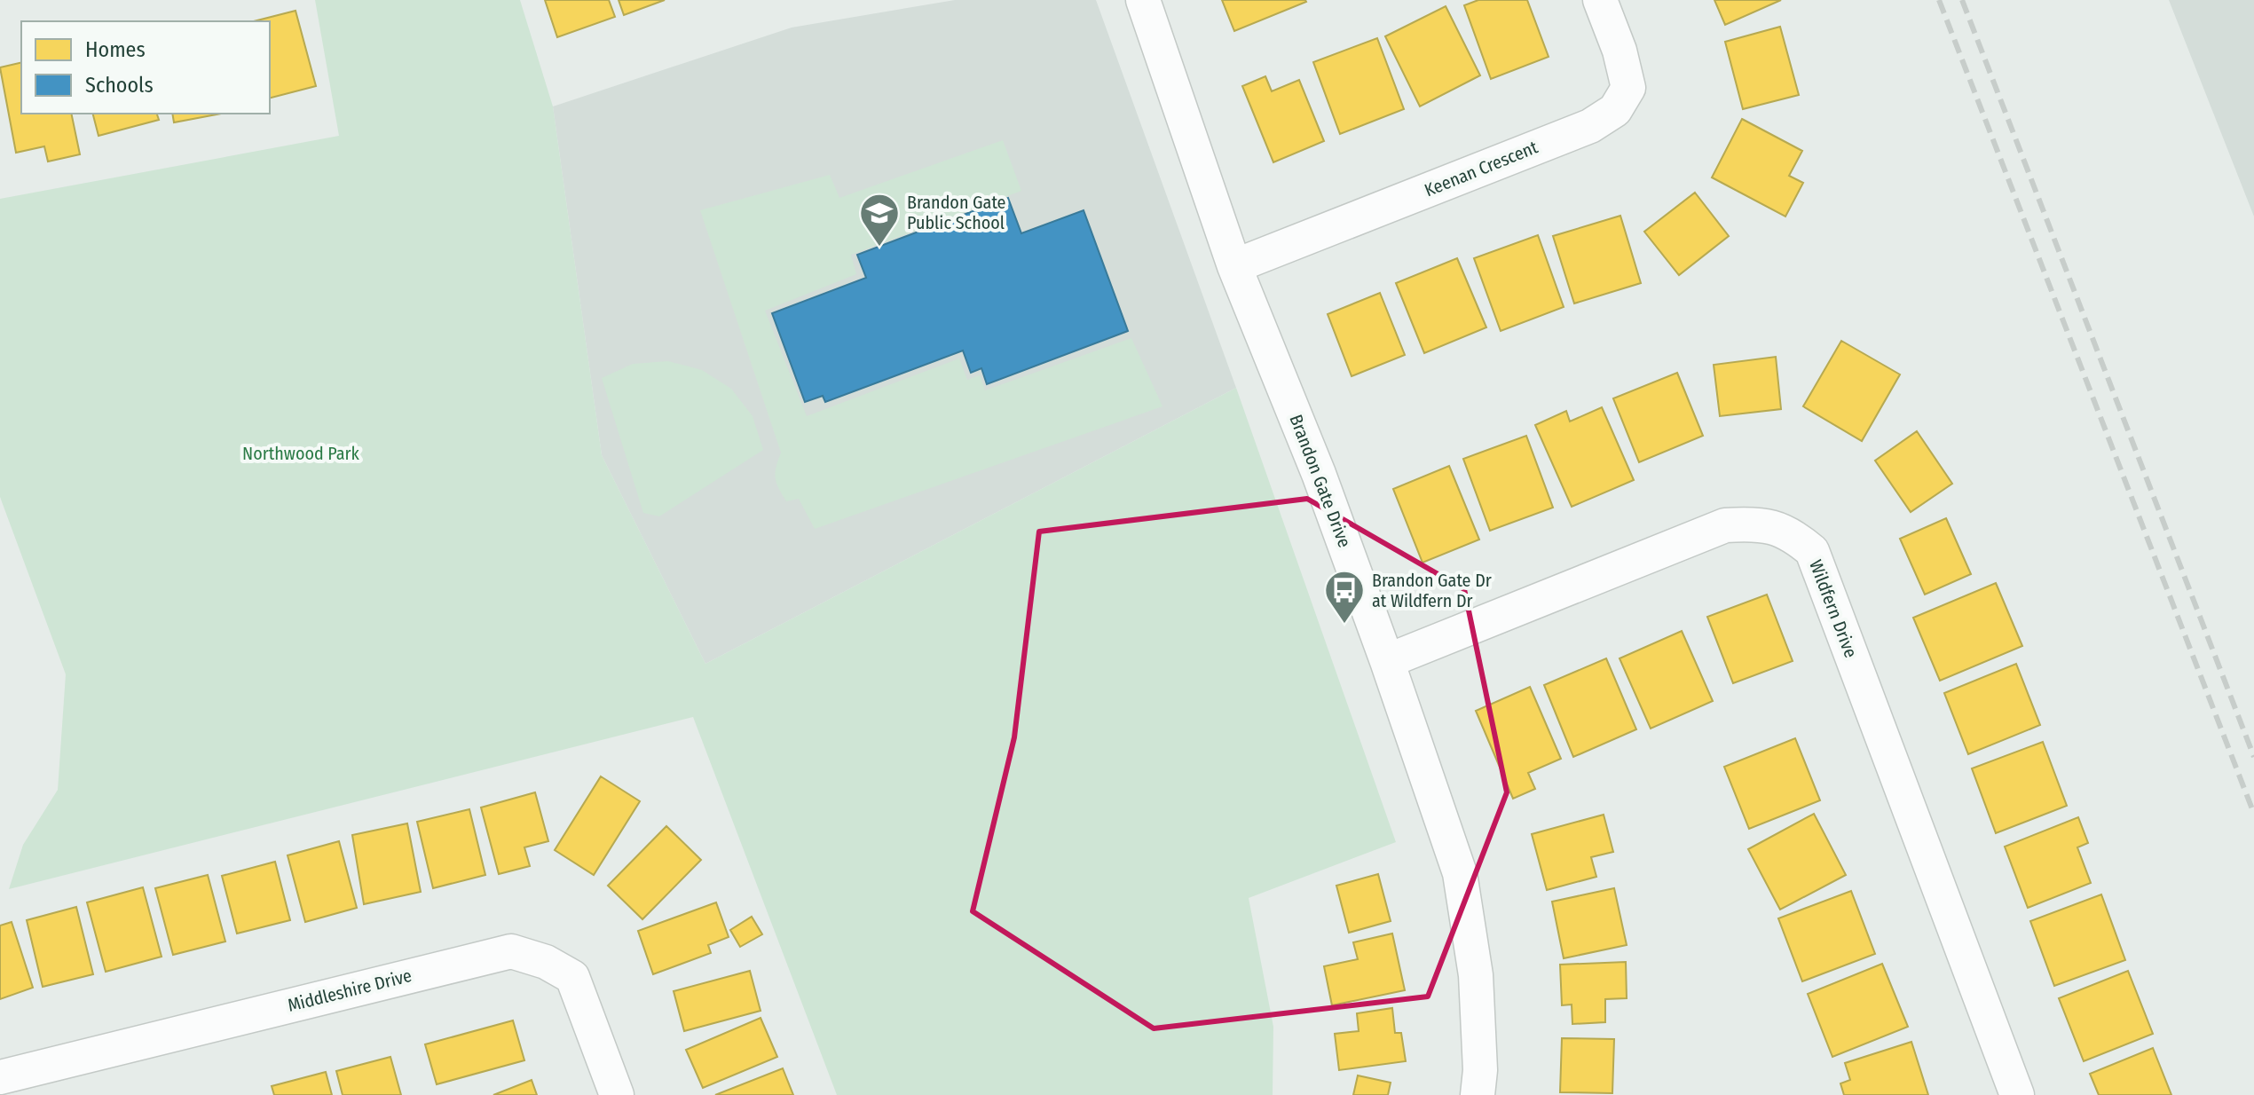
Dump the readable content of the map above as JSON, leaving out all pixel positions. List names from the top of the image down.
{
  "streets": {
    "street": [
      "Keenan Crescent",
      "Brandon Gate Drive",
      "Wildfern Drive",
      "Middleshire Drive"
    ]
  },
  "crossings": [
    ["Keenan Crescent", "Brandon Gate Drive"],
    ["Brandon Gate Drive", "Wildfern Drive"]
  ],
  "parks": ["Northwood Park"],
  "places": {
    "school or university": ["Brandon Gate Public School"],
    "bus stop": ["Brandon Gate Dr at Wildfern Dr"]
  },
  "legend": ["Homes", "Schools"]
}
